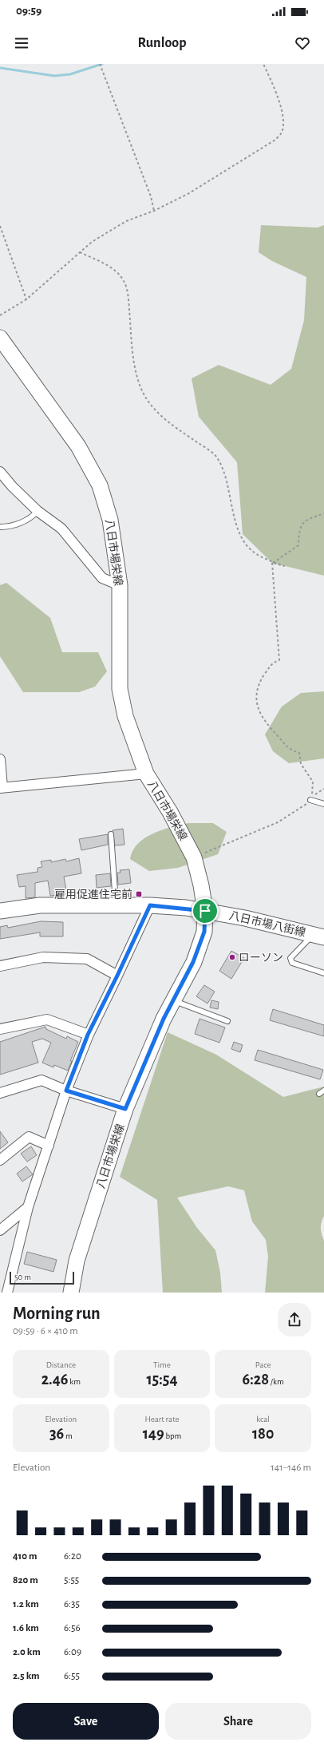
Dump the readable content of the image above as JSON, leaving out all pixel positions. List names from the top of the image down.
{
  "streets": {
    "main road": ["八日市場栄線", "八日市場八街線"]
  },
  "crossings": [
    ["八日市場栄線", "八日市場八街線"]
  ],
  "places": {
    "transit": ["雇用促進住宅前"],
    "other": ["ローソン"]
  },
  "scale_bar": "50 m",
  "page": {
    "status": "09:59",
    "header": "Runloop",
    "scale": "50 m",
    "heading": ["Morning run", "09:59 · 6 × 410 m"],
    "stats": [
      ["Distance", "2.46 km"],
      ["Time", "15:54"],
      ["Pace", "6:28 /km"],
      ["Elevation", "36 m"],
      ["Heart rate", "149 bpm"],
      ["kcal", "180"]
    ],
    "chart": ["Elevation", "141–146 m"],
    "list": [
      {
        "name": "410 m",
        "note": "6:20"
      },
      {
        "name": "820 m",
        "note": "5:55"
      },
      {
        "name": "1.2 km",
        "note": "6:35"
      },
      {
        "name": "1.6 km",
        "note": "6:56"
      },
      {
        "name": "2.0 km",
        "note": "6:09"
      },
      {
        "name": "2.5 km",
        "note": "6:55"
      }
    ],
    "buttons": ["Save", "Share"]
  }
}
